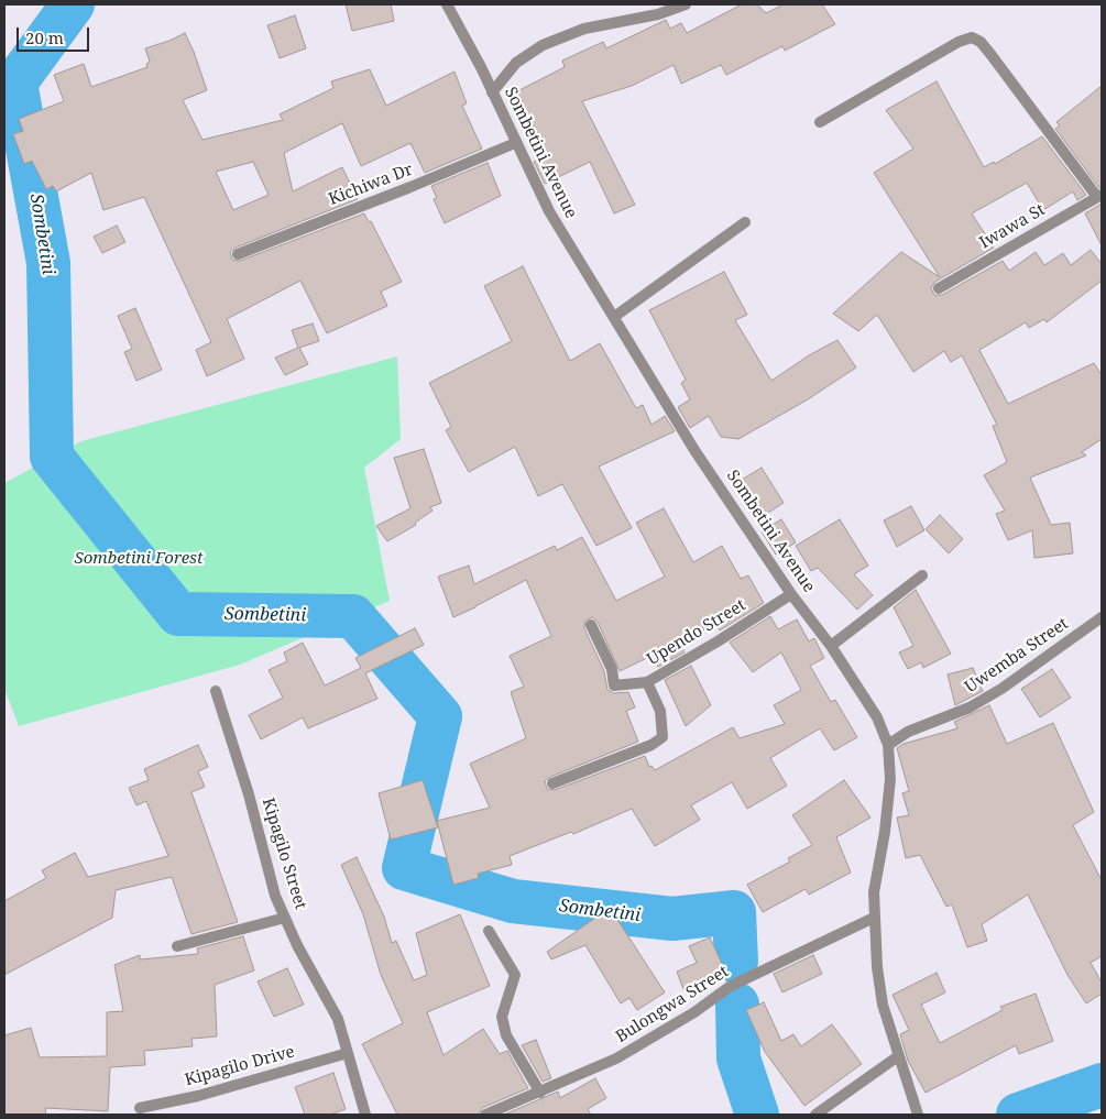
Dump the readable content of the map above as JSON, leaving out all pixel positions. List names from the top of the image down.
{
  "streets": {
    "street": [
      "Sombetini Avenue",
      "Kichiwa Dr",
      "Iwawa St",
      "Upendo Street",
      "Uwemba Street",
      "Kipagilo Street",
      "Bulongwa Street",
      "Kipagilo Drive"
    ]
  },
  "crossings": [
    ["Sombetini Avenue", "Kichiwa Dr"],
    ["Sombetini Avenue", "Upendo Street"],
    ["Sombetini Avenue", "Uwemba Street"],
    ["Sombetini Avenue", "Bulongwa Street"],
    ["Kipagilo Street", "Kipagilo Drive"]
  ],
  "water": ["Sombetini"],
  "parks": ["Sombetini Forest"],
  "scale_bar": "20 m"
}
